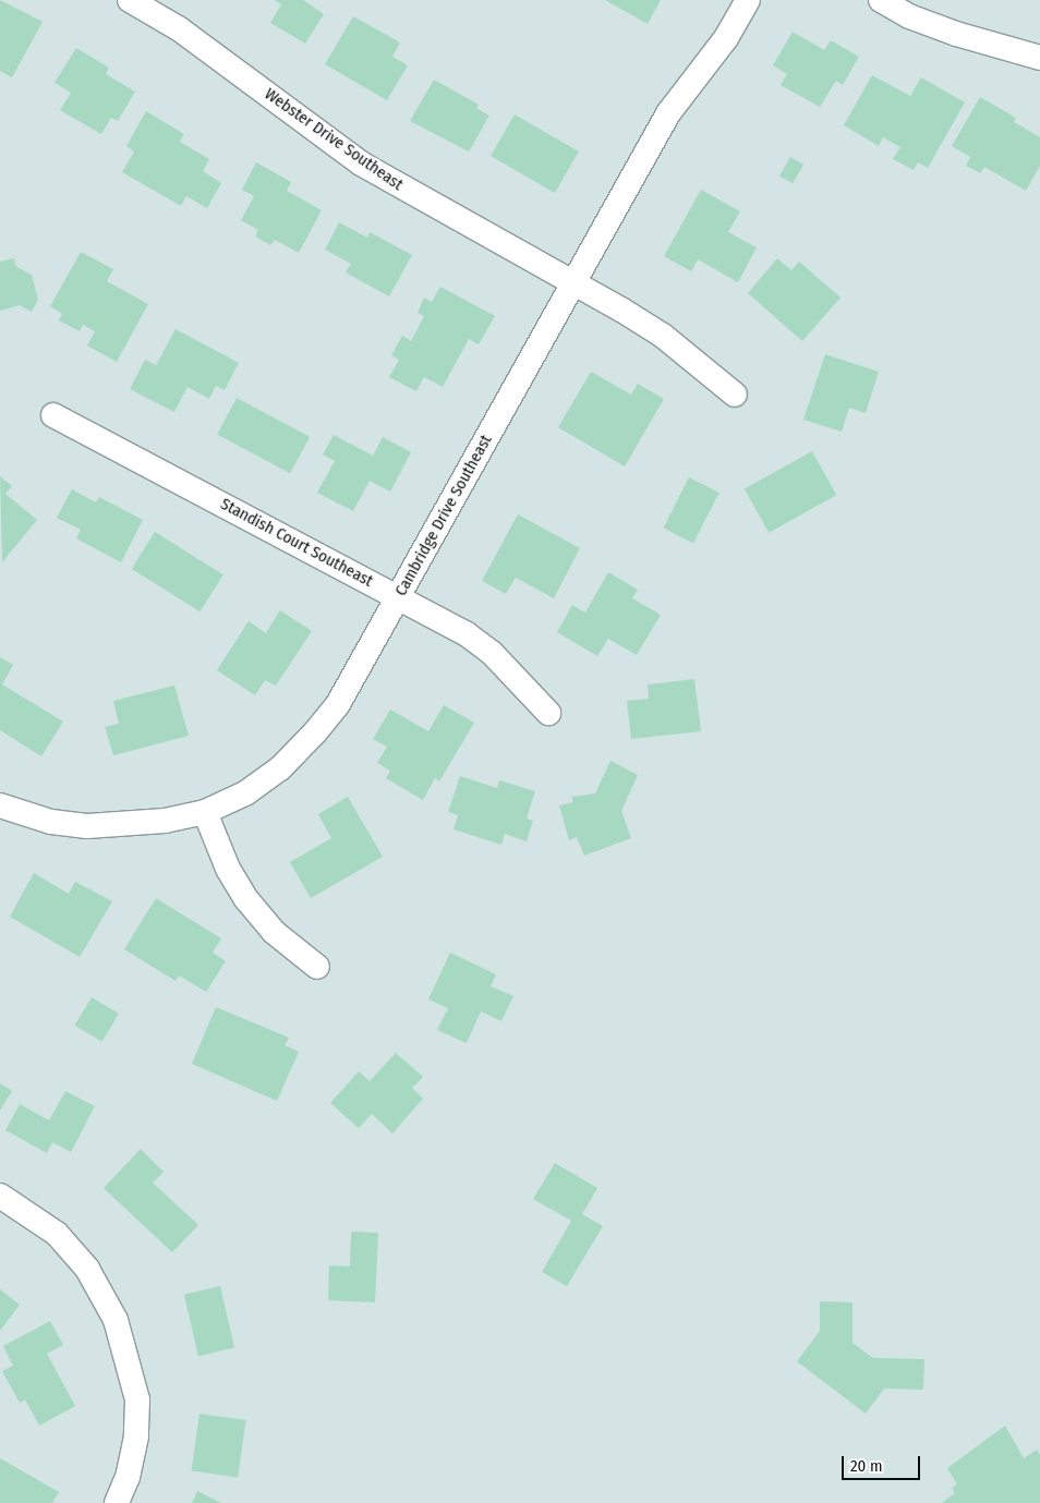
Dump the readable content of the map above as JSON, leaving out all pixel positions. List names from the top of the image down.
{
  "streets": {
    "street": ["Webster Drive Southeast", "Cambridge Drive Southeast", "Standish Court Southeast"]
  },
  "crossings": [
    ["Webster Drive Southeast", "Cambridge Drive Southeast"],
    ["Cambridge Drive Southeast", "Standish Court Southeast"]
  ],
  "scale_bar": "20 m"
}
